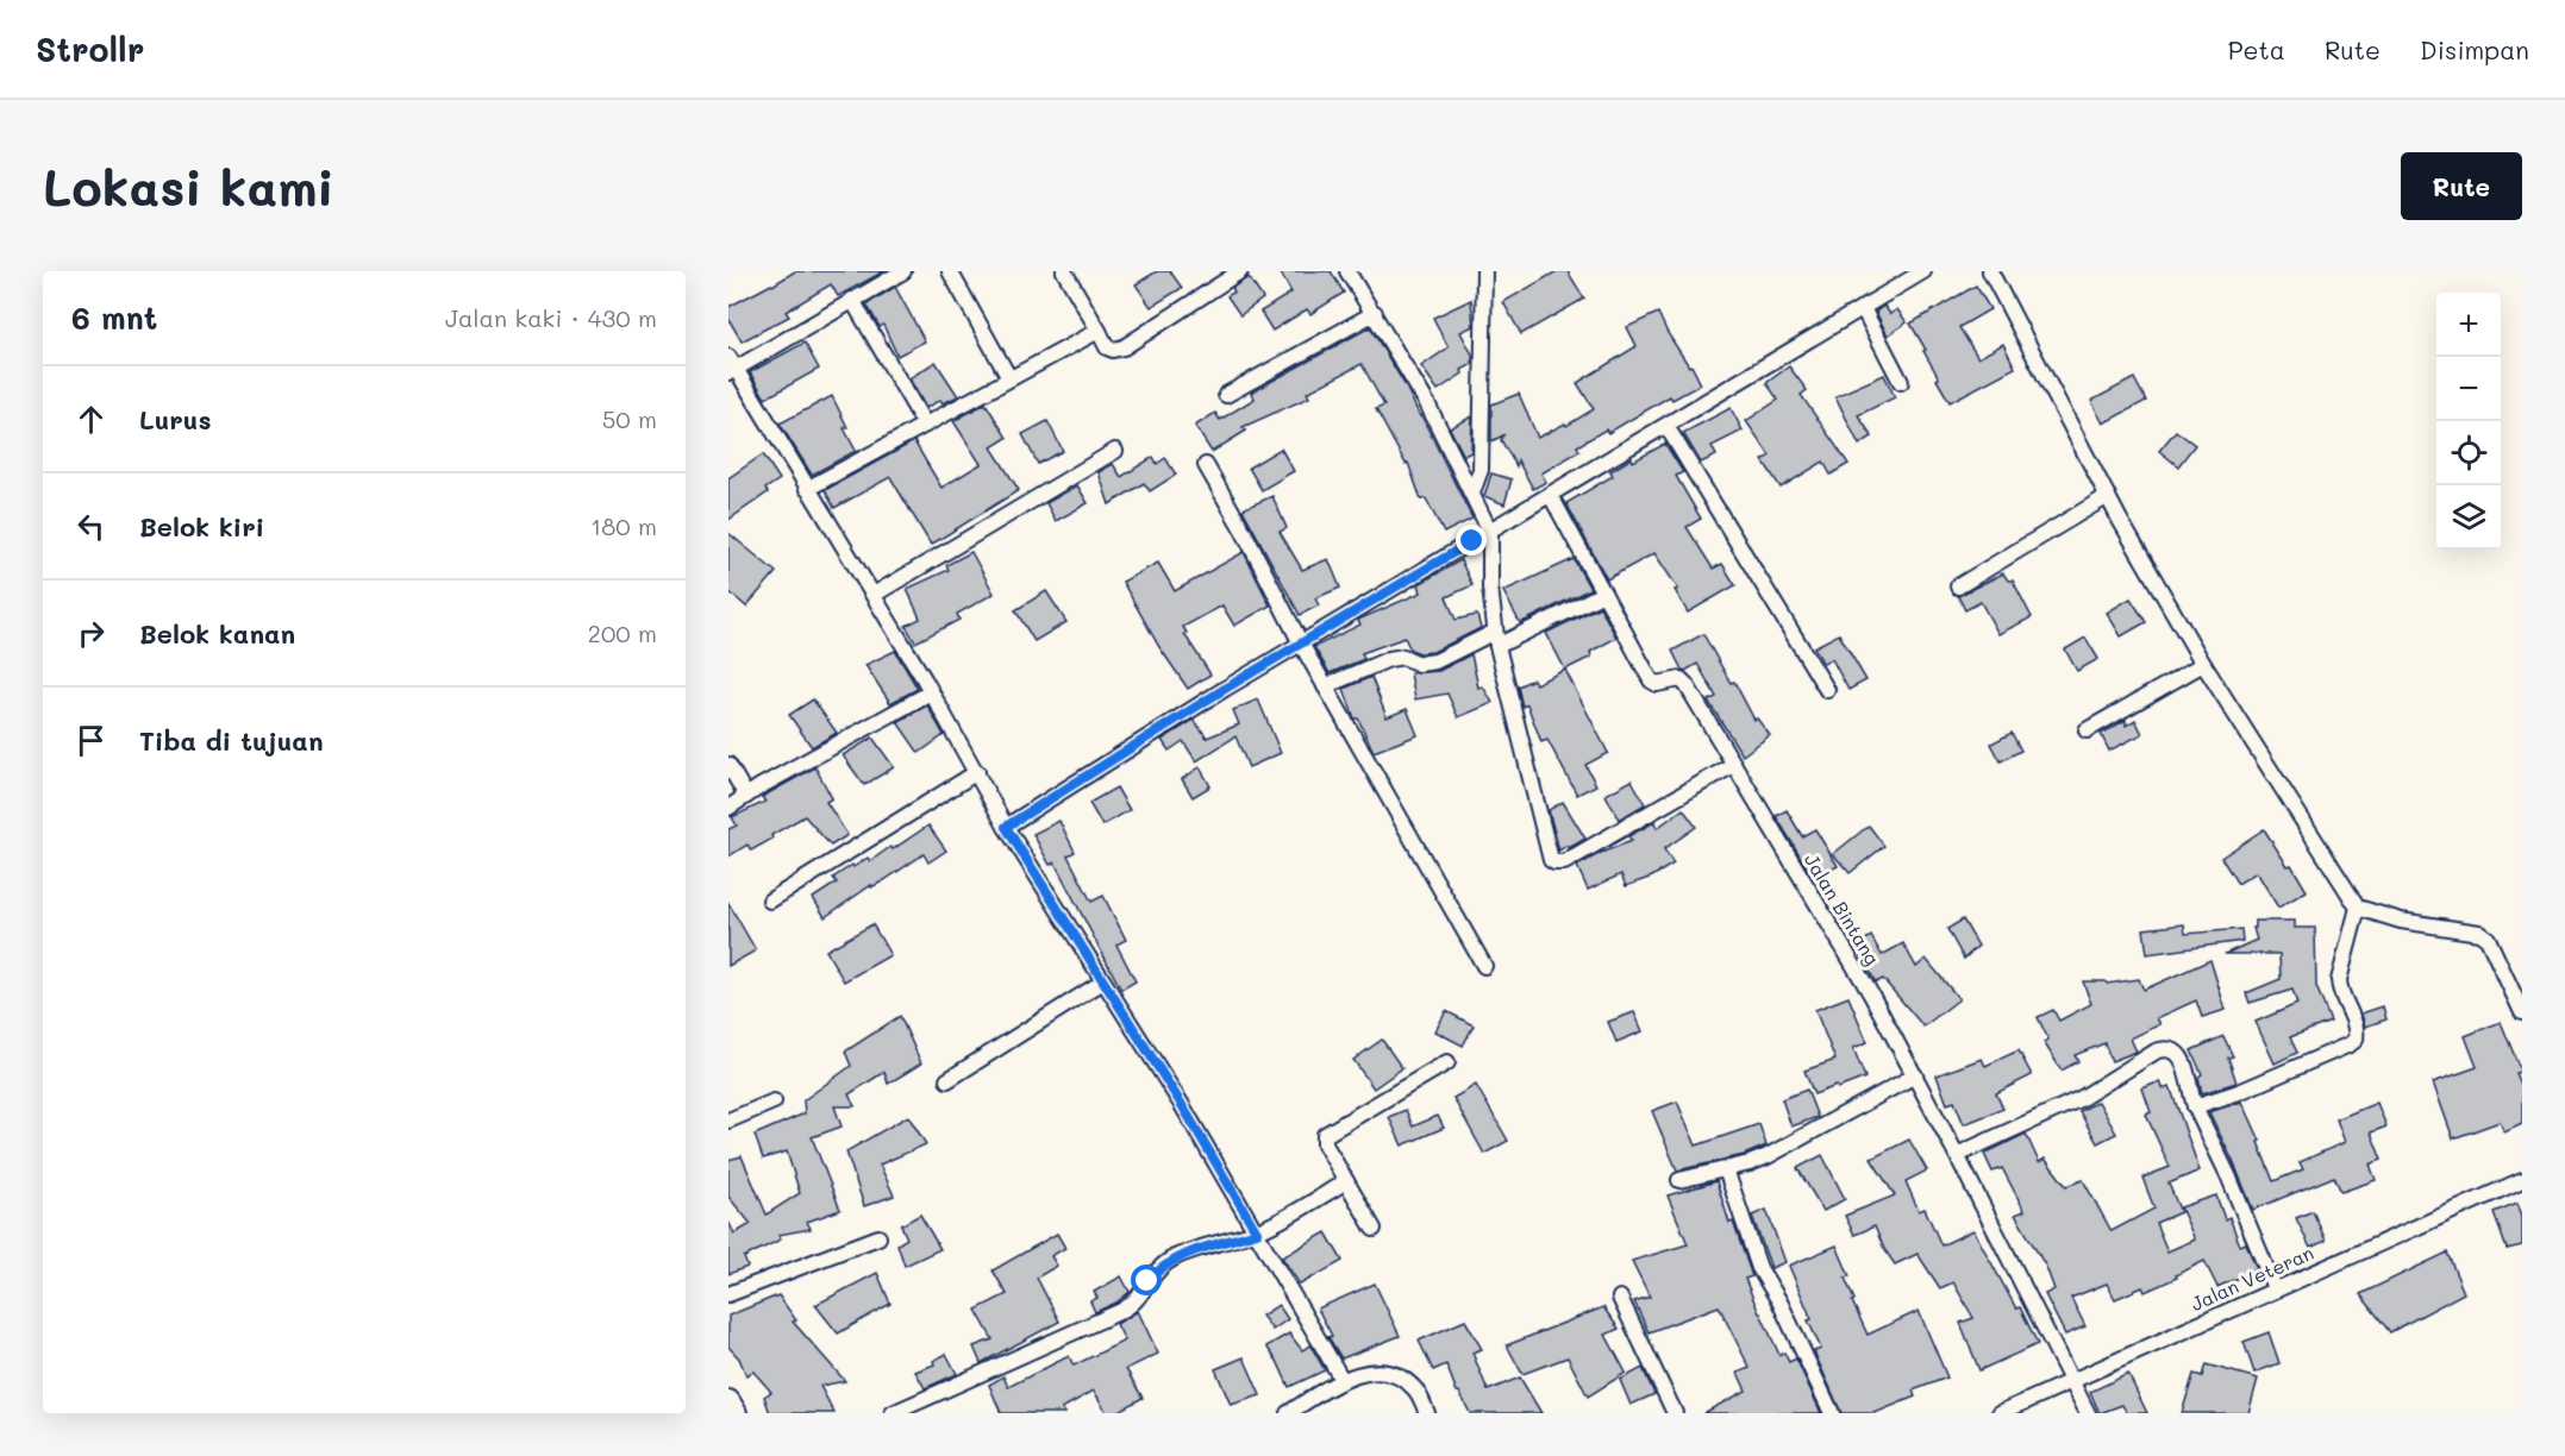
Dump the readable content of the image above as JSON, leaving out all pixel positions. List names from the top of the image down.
{
  "streets": {
    "street": ["Jalan Bintang", "Jalan Veteran"]
  },
  "crossings": [
    ["Jalan Bintang", "Jalan Veteran"]
  ],
  "page": {
    "header": "Strollr",
    "nav": ["Peta", "Rute", "Disimpan"],
    "buttons": "Rute",
    "title": "Lokasi kami",
    "heading": ["6 mnt", "Jalan kaki · 430 m"],
    "map_buttons": ["+", "−"],
    "list": [
      ["Lurus", "50 m"],
      ["Belok kiri", "180 m"],
      ["Belok kanan", "200 m"],
      "Tiba di tujuan"
    ]
  }
}
